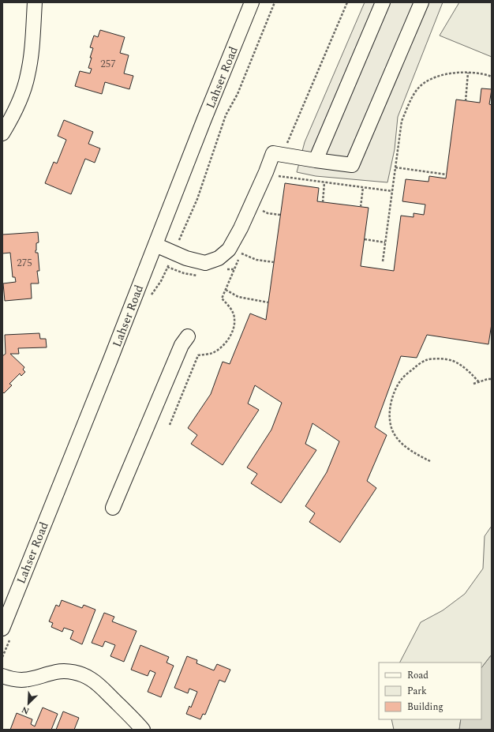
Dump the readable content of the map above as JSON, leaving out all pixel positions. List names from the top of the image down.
{
  "streets": {
    "street": ["Lahser Road"]
  },
  "house_numbers": ["257", "275"],
  "legend": ["Road", "Park", "Building"],
  "north": "bottom left"
}
